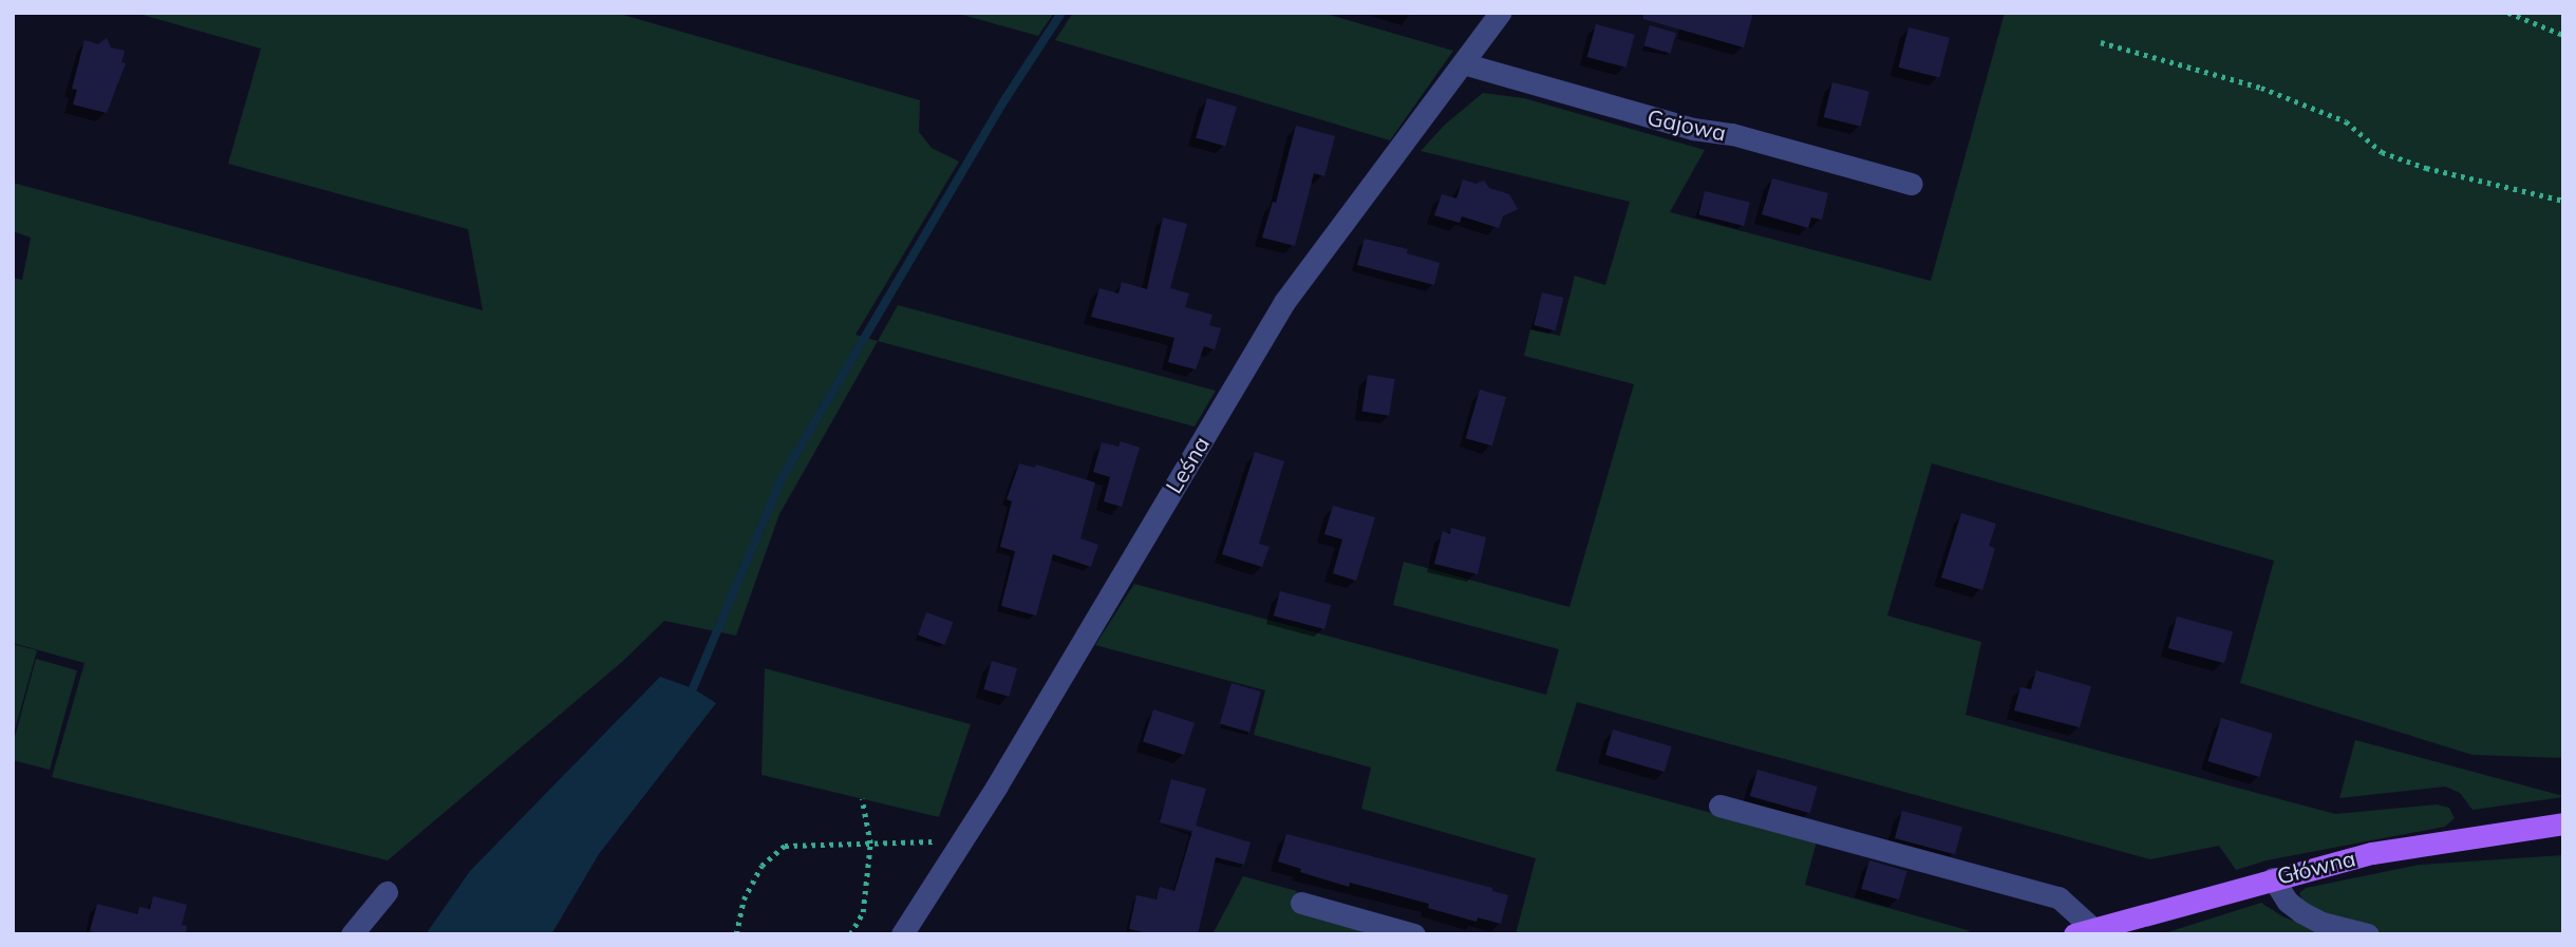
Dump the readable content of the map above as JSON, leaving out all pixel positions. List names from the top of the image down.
{
  "streets": {
    "main road": ["Główna"],
    "street": ["Gajowa", "Leśna"]
  },
  "crossings": [
    ["Gajowa", "Leśna"]
  ]
}
